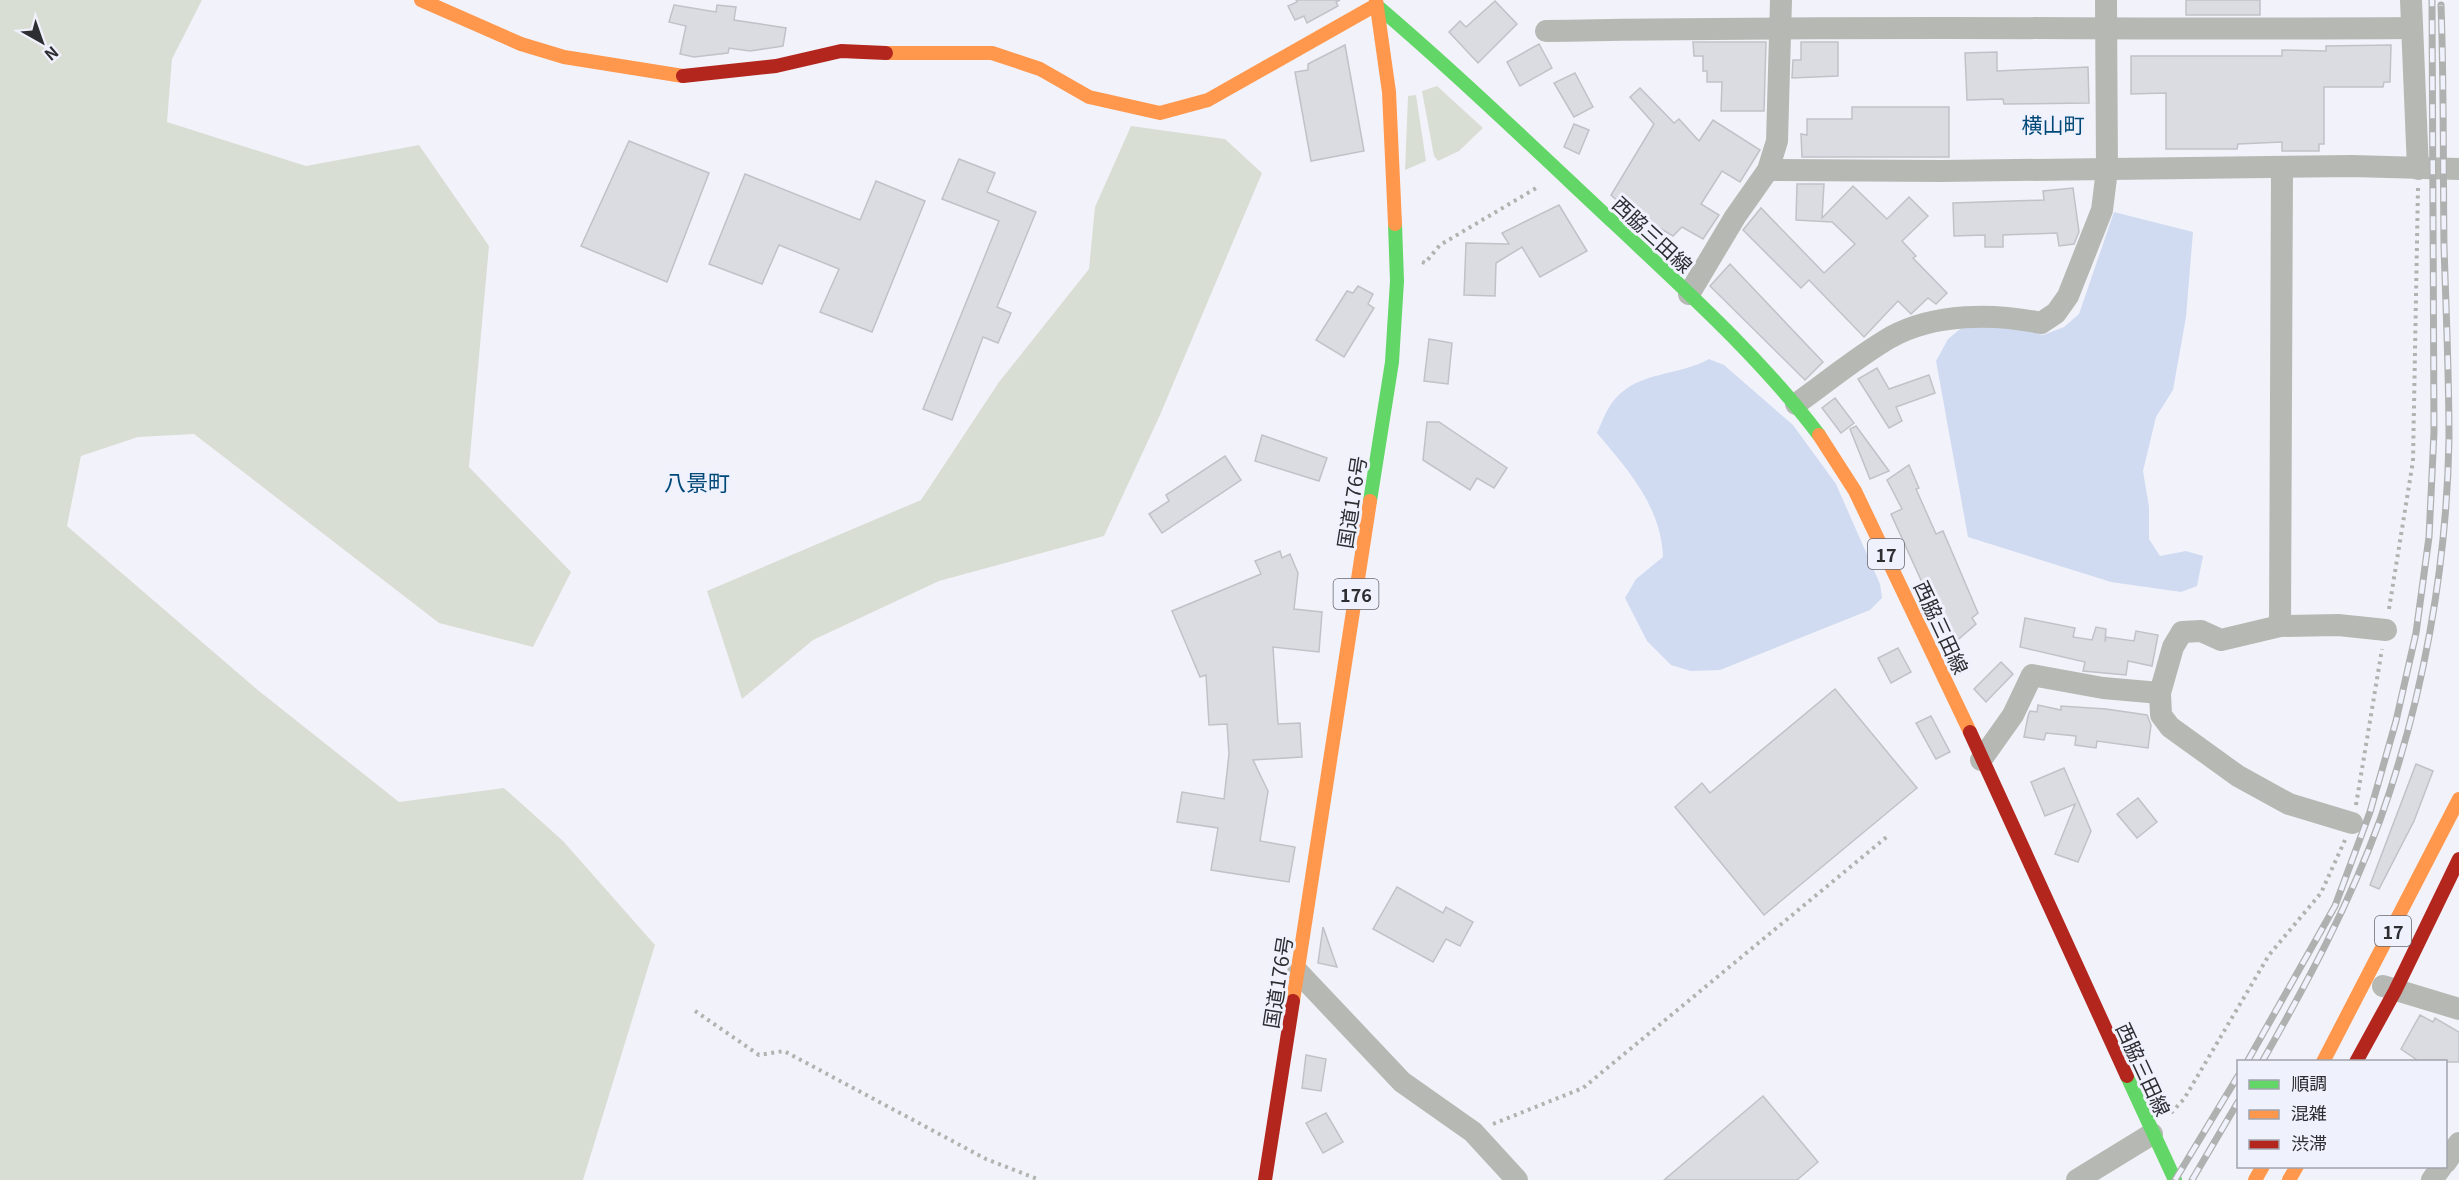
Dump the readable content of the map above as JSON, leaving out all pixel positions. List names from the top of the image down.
{
  "streets": {
    "main road": [
      "西脇三田線",
      "国道176号",
      "17",
      "176"
    ]
  },
  "crossings": [
    ["西脇三田線", "国道176号"]
  ],
  "districts": ["横山町", "八景町"],
  "legend": ["順調", "混雑", "渋滞"],
  "north": "bottom right"
}
